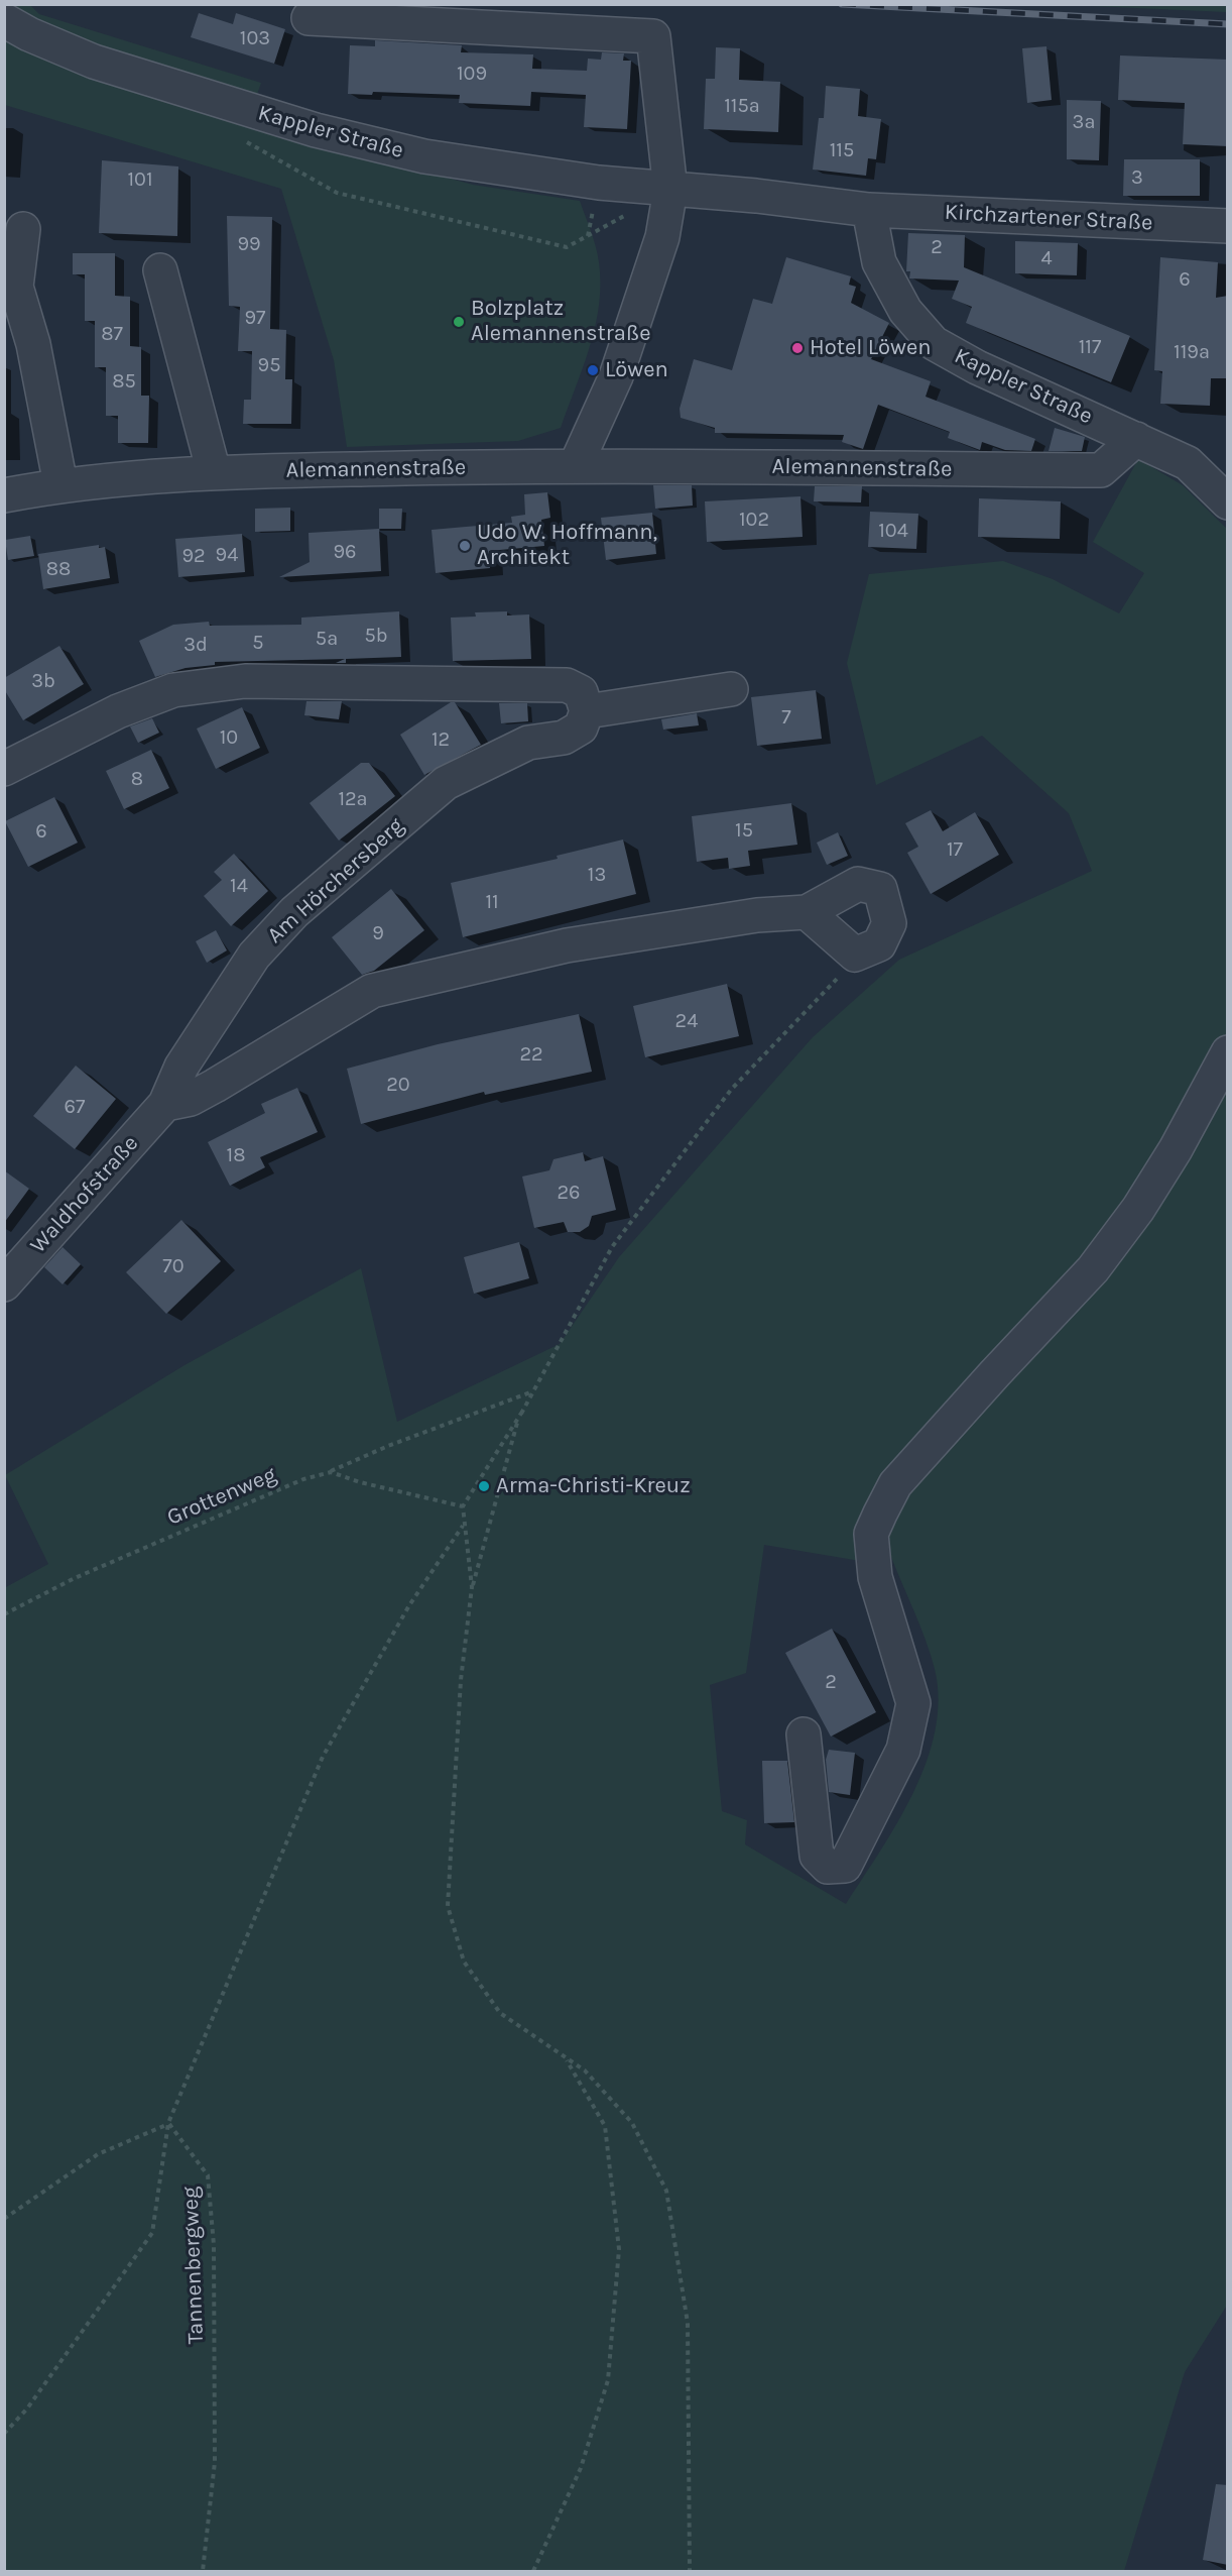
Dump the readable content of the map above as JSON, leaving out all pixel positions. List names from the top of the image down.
{
  "streets": {
    "street": [
      "Kappler Straße",
      "Kirchzartener Straße",
      "Alemannenstraße",
      "Am Hörchersberg",
      "Waldhofstraße"
    ],
    "path": ["Grottenweg", "Tannenbergweg"]
  },
  "crossings": [
    ["Kappler Straße", "Kirchzartener Straße"],
    ["Kappler Straße", "Alemannenstraße"],
    ["Am Hörchersberg", "Waldhofstraße"]
  ],
  "places": [
    "Bolzplatz Alemannenstraße",
    "Hotel Löwen",
    "Löwen",
    "Udo W. Hoffmann, Architekt",
    "Arma-Christi-Kreuz"
  ],
  "house_numbers": [
    "103",
    "109",
    "115a",
    "3a",
    "115",
    "3",
    "101",
    "99",
    "2",
    "4",
    "6",
    "97",
    "87",
    "117",
    "119a",
    "95",
    "85",
    "102",
    "104",
    "96",
    "94",
    "92",
    "88",
    "5b",
    "5a",
    "5",
    "3d",
    "3b",
    "7",
    "10",
    "12",
    "8",
    "12a",
    "15",
    "6",
    "17",
    "13",
    "14",
    "11",
    "9",
    "24",
    "22",
    "20",
    "67",
    "18",
    "26",
    "70",
    "2"
  ]
}
